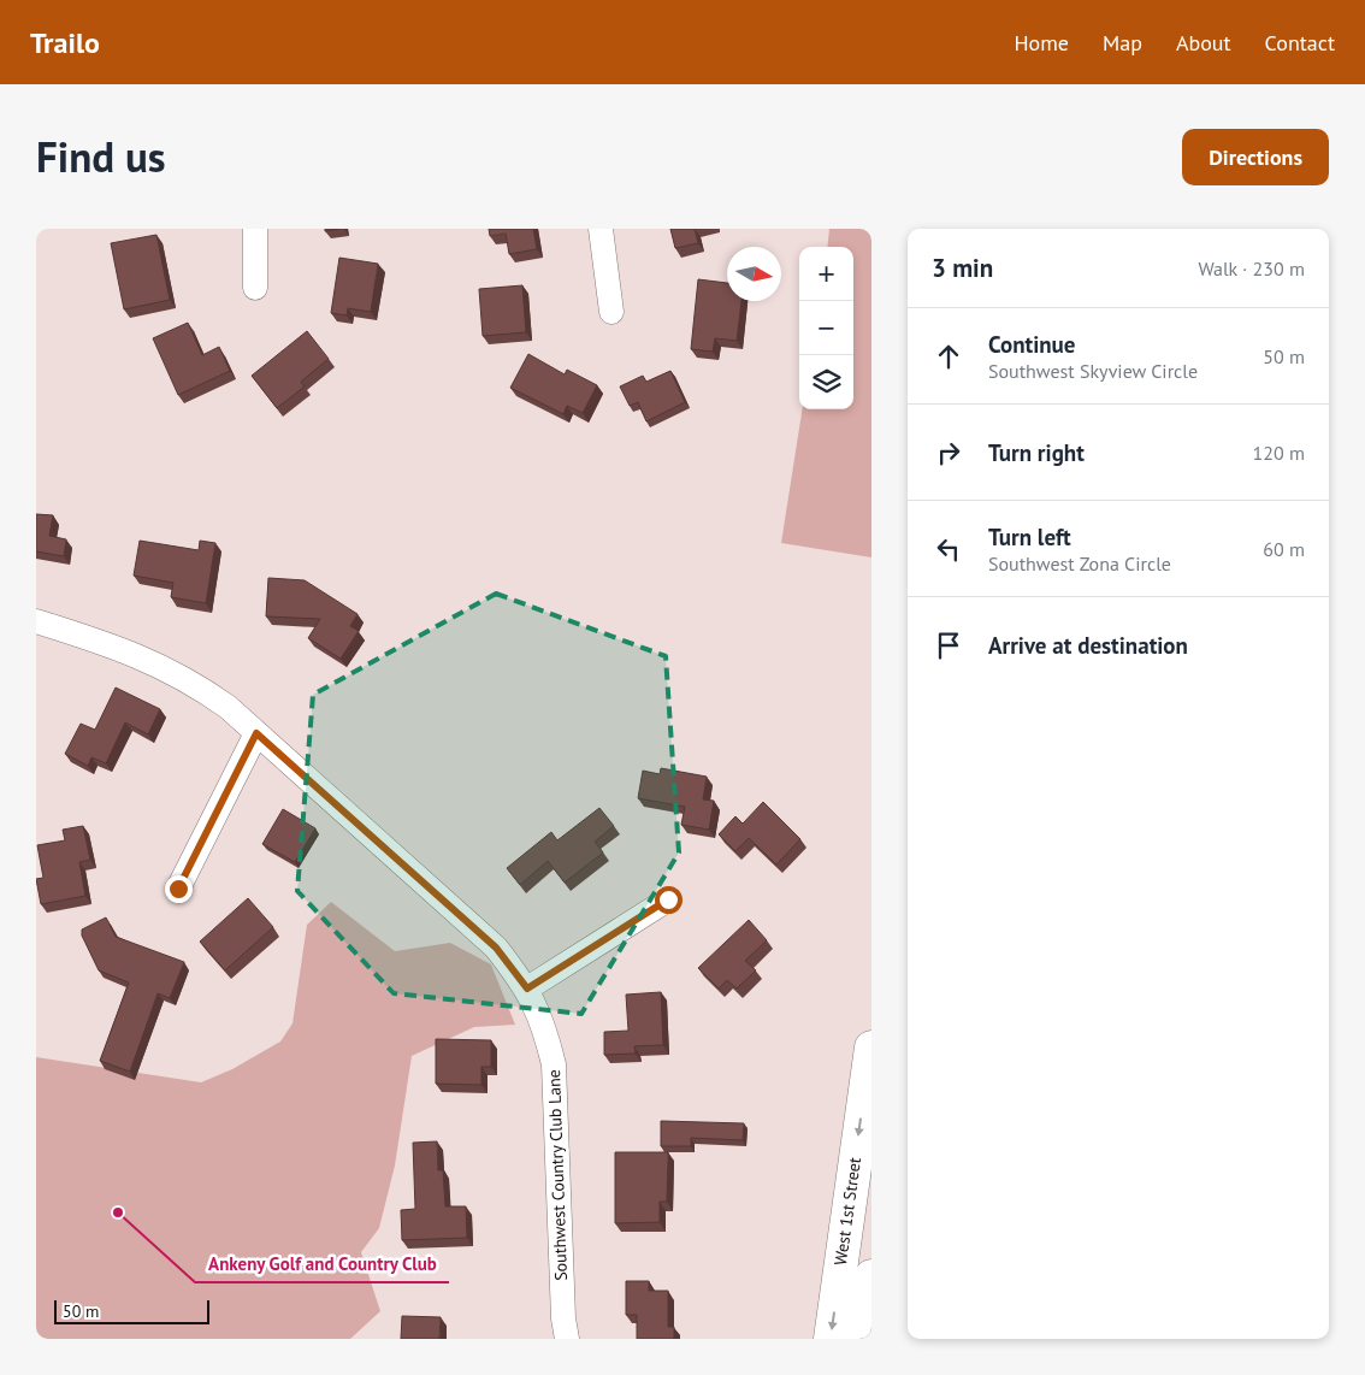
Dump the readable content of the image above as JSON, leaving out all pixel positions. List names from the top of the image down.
{
  "streets": {
    "main road": ["West 1st Street"],
    "street": ["Southwest Country Club Lane"]
  },
  "one_way": ["West 1st Street"],
  "places": ["Ankeny Golf and Country Club"],
  "scale_bar": "50 m",
  "north": "right",
  "page": {
    "header": "Trailo",
    "nav": [
      "Home",
      "Map",
      "About",
      "Contact"
    ],
    "title": "Find us",
    "buttons": "Directions",
    "heading": ["3 min", "Walk · 230 m"],
    "map_buttons": ["+", "−"],
    "list": [
      ["Continue", "Southwest Skyview Circle", "50 m"],
      ["Turn right", "120 m"],
      ["Turn left", "Southwest Zona Circle", "60 m"],
      "Arrive at destination"
    ],
    "scale": "50 m"
  }
}
